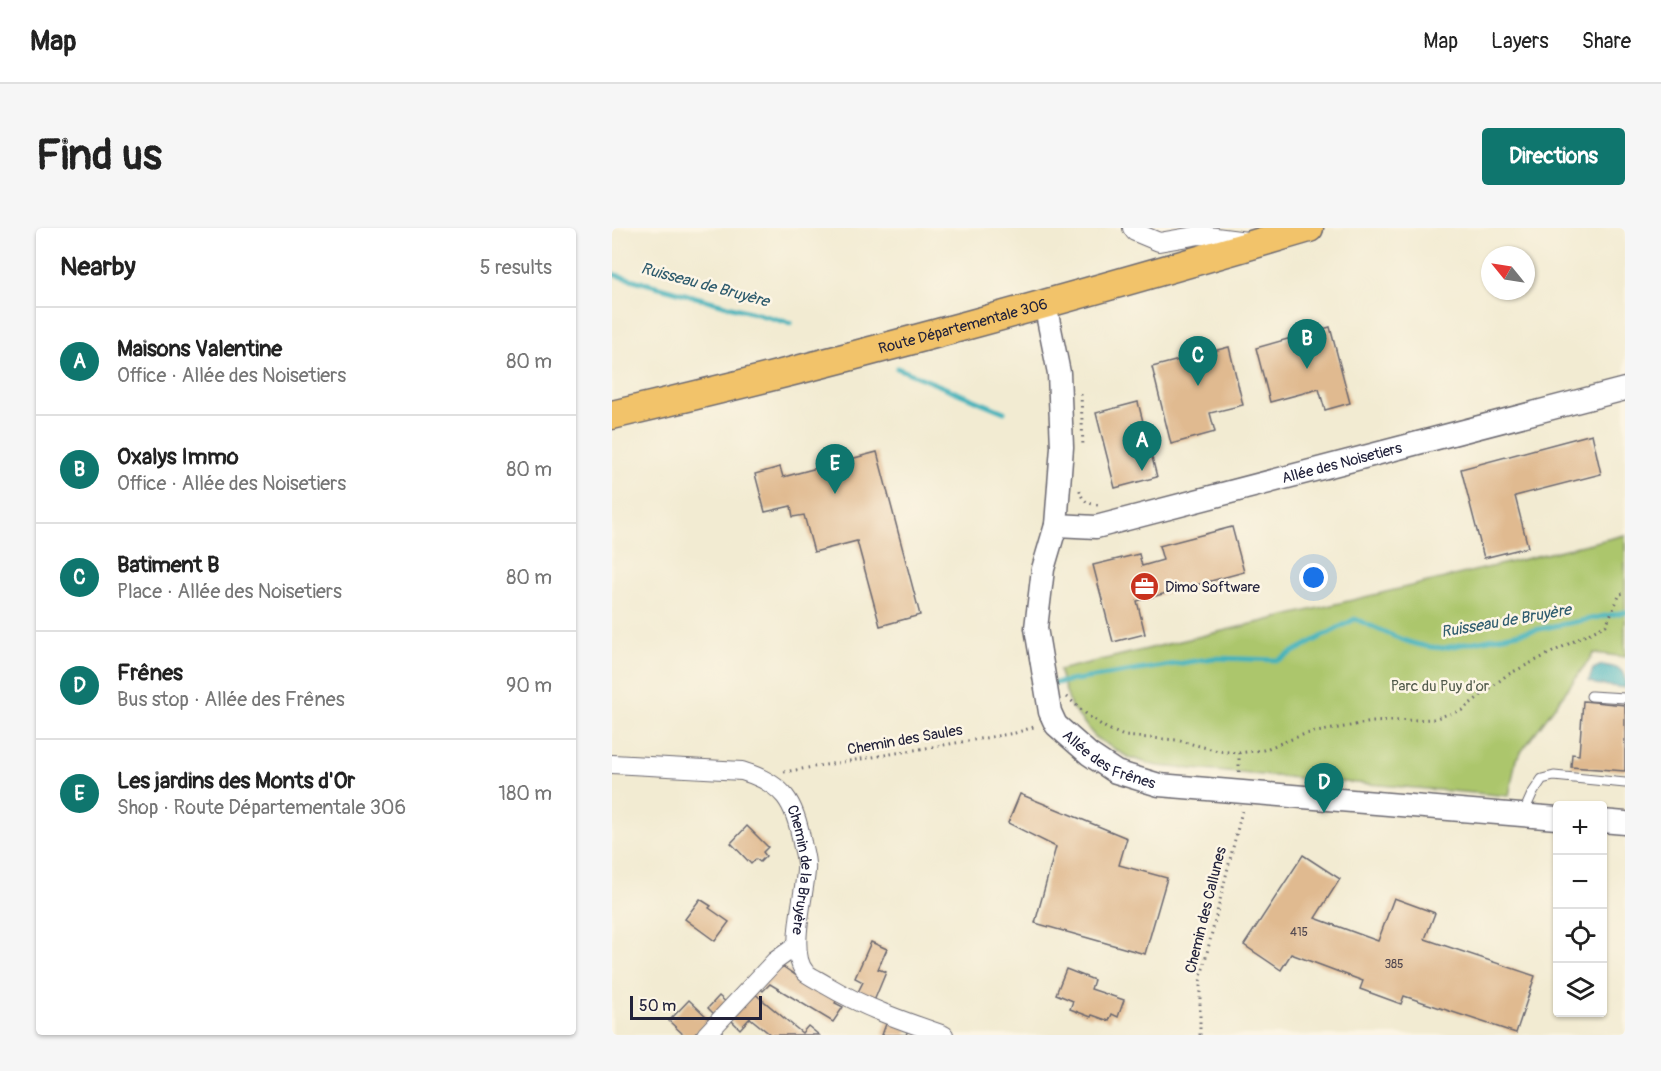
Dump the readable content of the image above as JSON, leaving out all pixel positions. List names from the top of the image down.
{
  "streets": {
    "main road": ["Route Départementale 306"],
    "street": ["Allée des Noisetiers", "Allée des Frênes", "Chemin de la Bruyère"],
    "path": ["Chemin des Saules", "Chemin des Callunes"]
  },
  "crossings": [
    ["Route Départementale 306", "Allée des Frênes"],
    ["Allée des Noisetiers", "Allée des Frênes"],
    ["Chemin des Saules", "Allée des Frênes"],
    ["Chemin des Saules", "Chemin de la Bruyère"],
    ["Allée des Frênes", "Chemin des Callunes"]
  ],
  "water": ["Ruisseau de Bruyère"],
  "parks": ["Parc du Puy d'or"],
  "places": {
    "office": ["Dimo Software"]
  },
  "house_numbers": ["415", "385"],
  "scale_bar": "50 m",
  "north": "top left",
  "page": {
    "header": "Map",
    "nav": ["Map", "Layers", "Share"],
    "buttons": "Directions",
    "title": "Find us",
    "heading": ["Nearby", "5 results"],
    "list": [
      {
        "mark": "A",
        "name": "Maisons Valentine",
        "note": "Office · Allée des Noisetiers",
        "value": "80 m"
      },
      {
        "mark": "B",
        "name": "Oxalys Immo",
        "note": "Office · Allée des Noisetiers",
        "value": "80 m"
      },
      {
        "mark": "C",
        "name": "Batiment B",
        "note": "Place · Allée des Noisetiers",
        "value": "80 m"
      },
      {
        "mark": "D",
        "name": "Frênes",
        "note": "Bus stop · Allée des Frênes",
        "value": "90 m"
      },
      {
        "mark": "E",
        "name": "Les jardins des Monts d'Or",
        "note": "Shop · Route Départementale 306",
        "value": "180 m"
      }
    ],
    "pins": [
      "B",
      "C",
      "A",
      "E",
      "D"
    ],
    "map_buttons": ["+", "−"],
    "scale": "50 m"
  }
}
